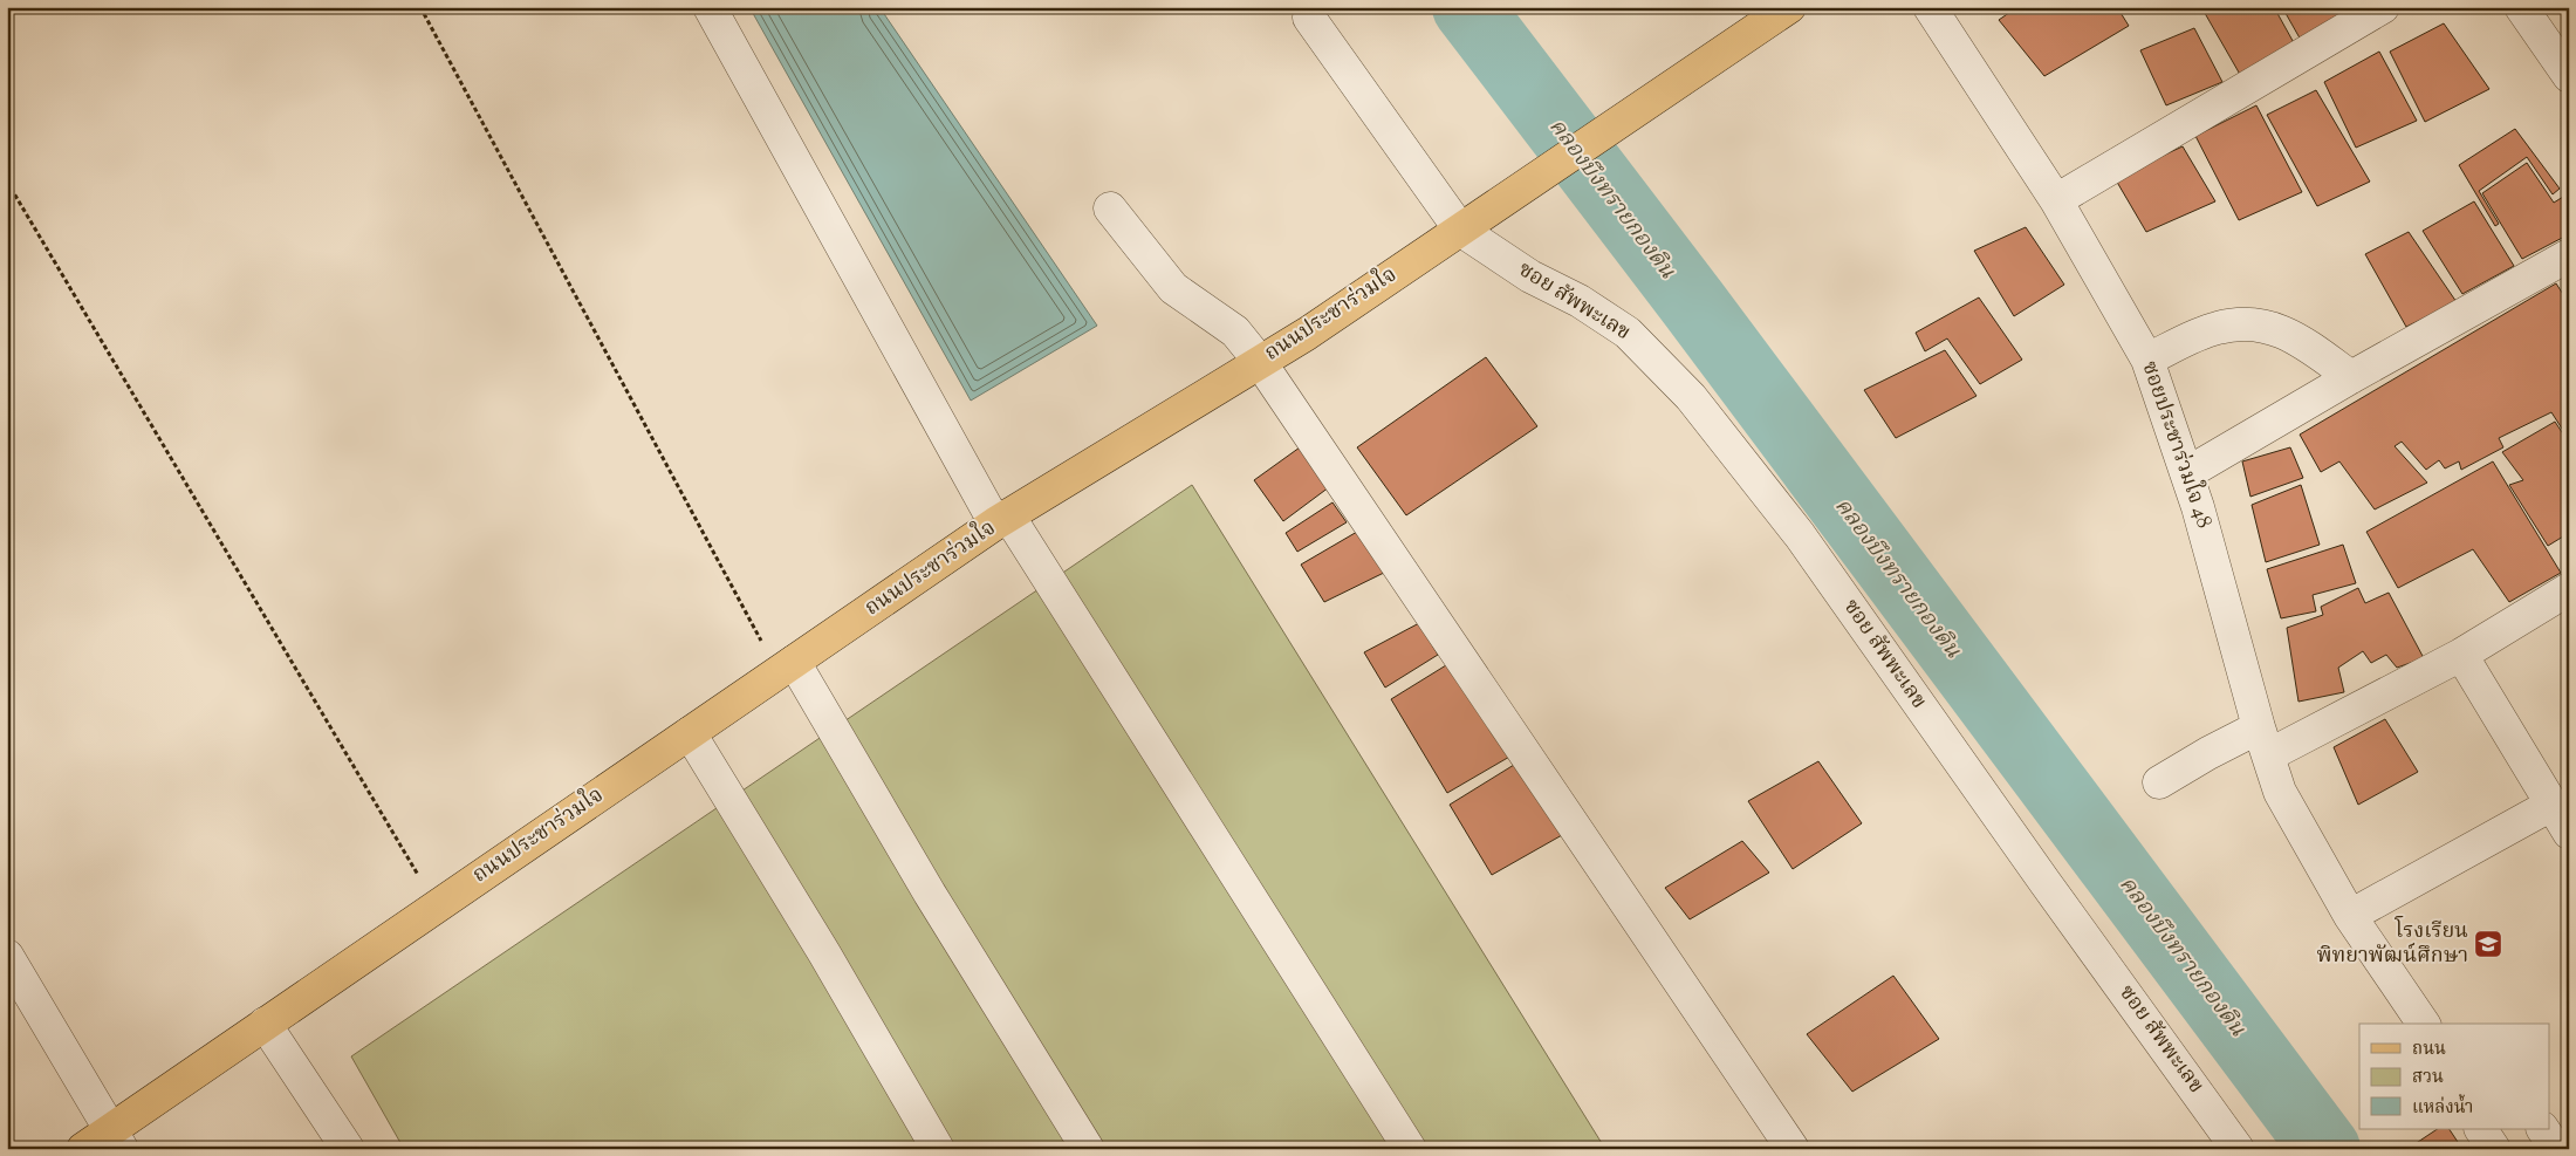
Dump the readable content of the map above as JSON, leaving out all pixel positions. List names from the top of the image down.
{
  "streets": {
    "main road": ["ถนนประชาร่วมใจ"],
    "street": ["ซอย สัพพะเลข", "ซอยประชาร่วมใจ 48"]
  },
  "crossings": [
    ["ซอย สัพพะเลข", "ถนนประชาร่วมใจ"]
  ],
  "water": ["คลองบึงทรายกองดิน"],
  "places": {
    "school or university": ["โรงเรียน พิทยาพัฒน์ศึกษา"]
  },
  "legend": ["ถนน", "สวน", "แหล่งน้ำ"]
}
